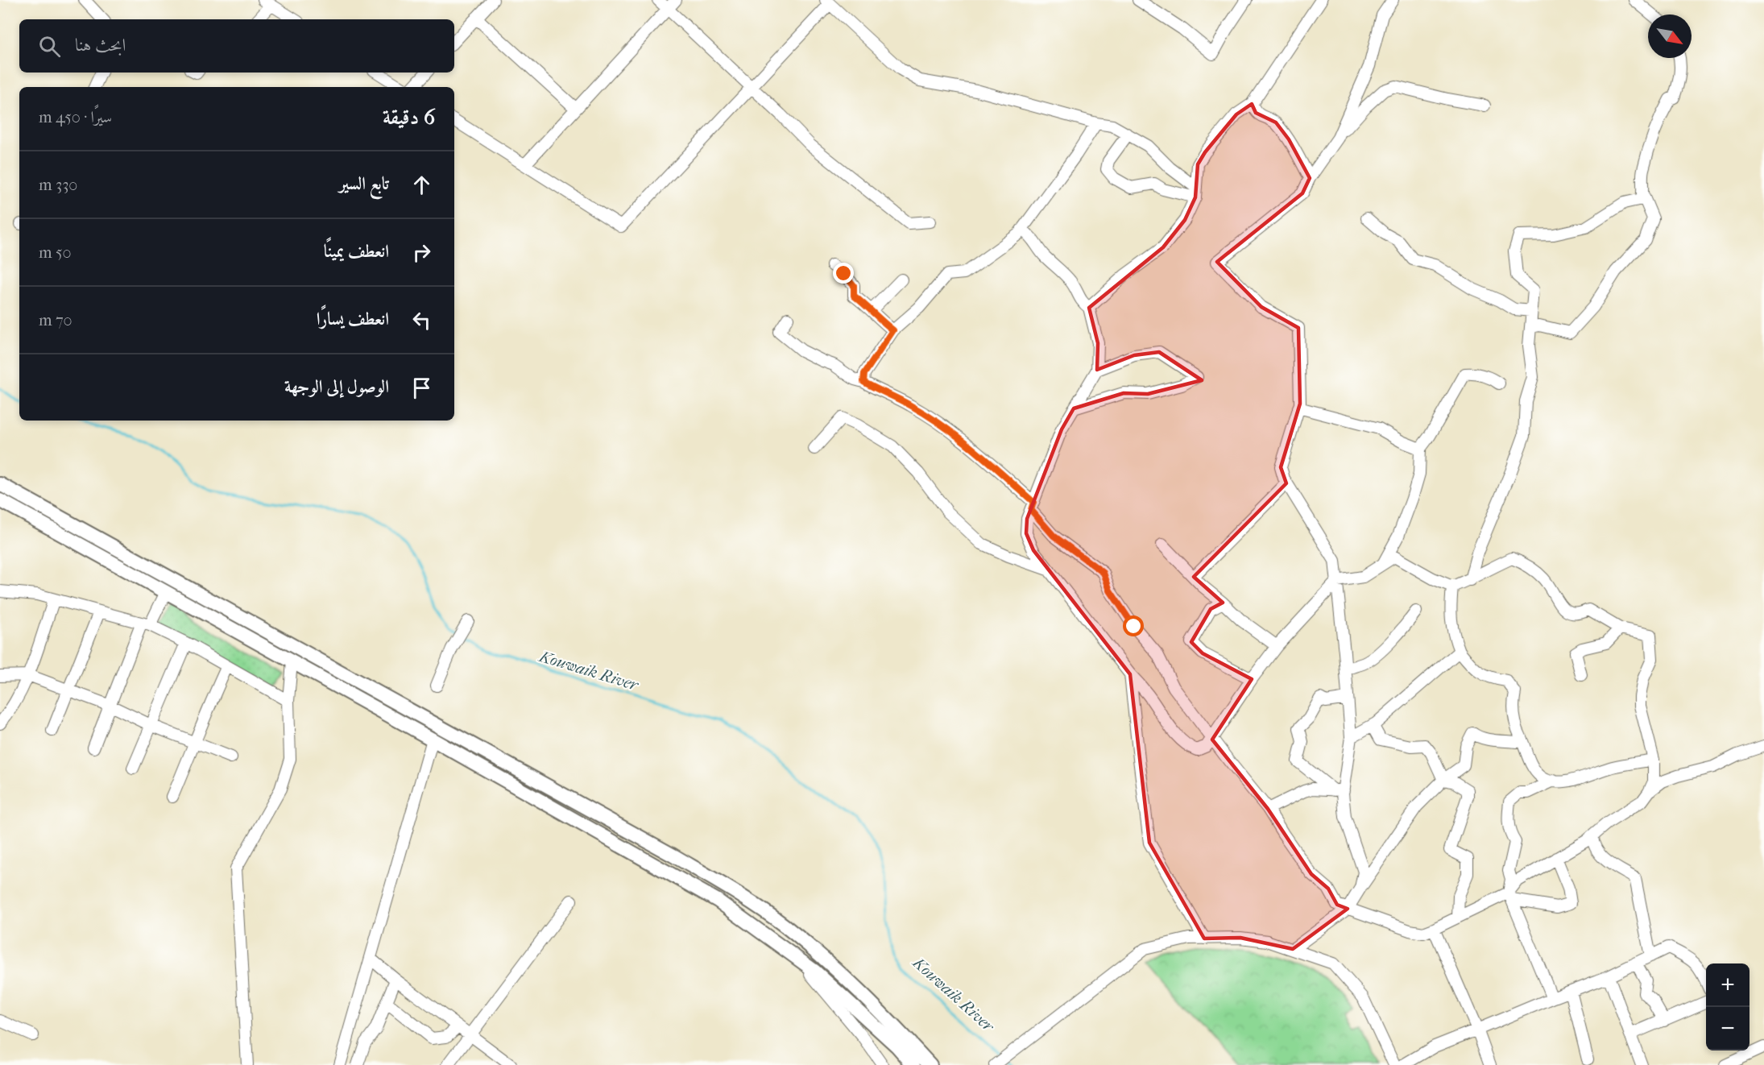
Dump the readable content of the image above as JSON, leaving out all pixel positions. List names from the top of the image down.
{
  "water": ["Kouwaik River"],
  "north": "bottom right",
  "page": {
    "search": "ابحث هنا",
    "heading": ["6 دقيقة", "سيرًا · 450 m"],
    "list": [
      ["تابع السير", "330 m"],
      ["انعطف يمينًا", "50 m"],
      ["انعطف يسارًا", "70 m"],
      "الوصول إلى الوجهة"
    ],
    "map_buttons": ["+", "−"]
  }
}
